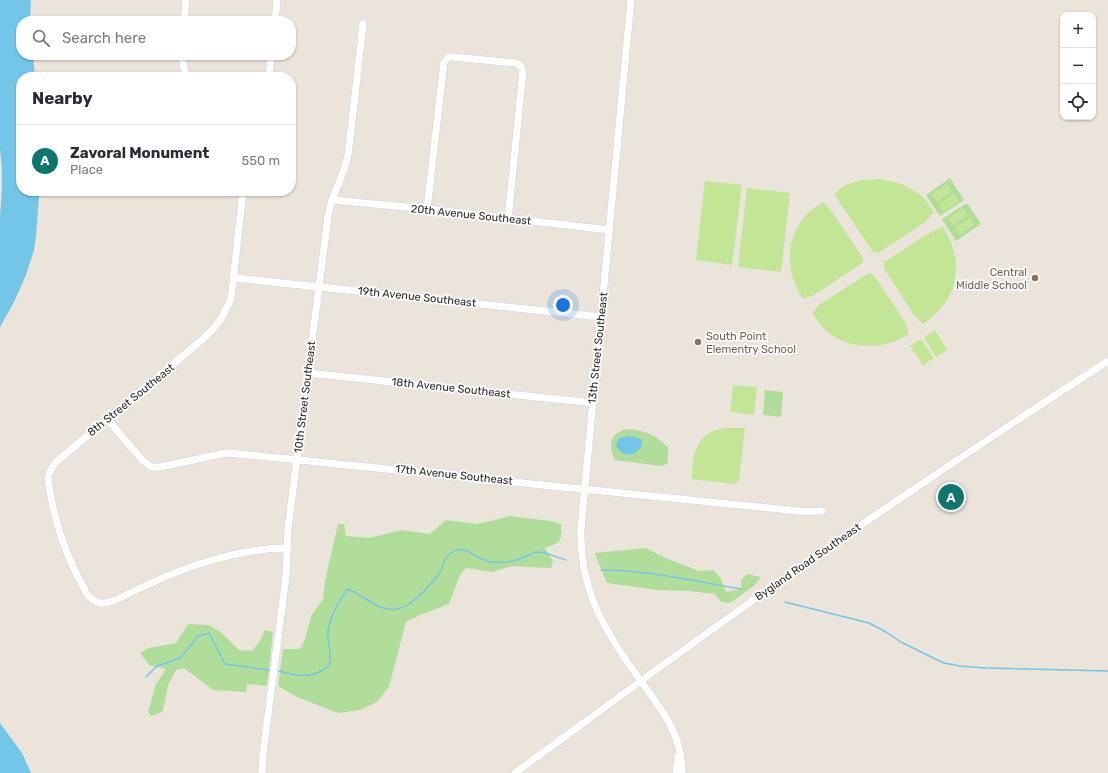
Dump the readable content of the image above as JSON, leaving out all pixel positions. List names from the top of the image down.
{
  "streets": {
    "street": [
      "20th Avenue Southeast",
      "19th Avenue Southeast",
      "13th Street Southeast",
      "18th Avenue Southeast",
      "10th Street Southeast",
      "8th Street Southeast",
      "17th Avenue Southeast",
      "Bygland Road Southeast"
    ]
  },
  "crossings": [
    ["20th Avenue Southeast", "13th Street Southeast"],
    ["20th Avenue Southeast", "10th Street Southeast"],
    ["19th Avenue Southeast", "13th Street Southeast"],
    ["19th Avenue Southeast", "10th Street Southeast"],
    ["19th Avenue Southeast", "8th Street Southeast"],
    ["13th Street Southeast", "18th Avenue Southeast"],
    ["13th Street Southeast", "17th Avenue Southeast"],
    ["13th Street Southeast", "Bygland Road Southeast"],
    ["18th Avenue Southeast", "10th Street Southeast"],
    ["10th Street Southeast", "8th Street Southeast"],
    ["10th Street Southeast", "17th Avenue Southeast"],
    ["8th Street Southeast", "17th Avenue Southeast"]
  ],
  "places": ["Central Middle School", "South Point Elementry School"],
  "page": {
    "map_buttons": ["+", "−"],
    "search": "Search here",
    "heading": "Nearby",
    "list": [
      {
        "mark": "A",
        "name": "Zavoral Monument",
        "note": "Place",
        "value": "550 m"
      }
    ],
    "pins": "A"
  }
}
